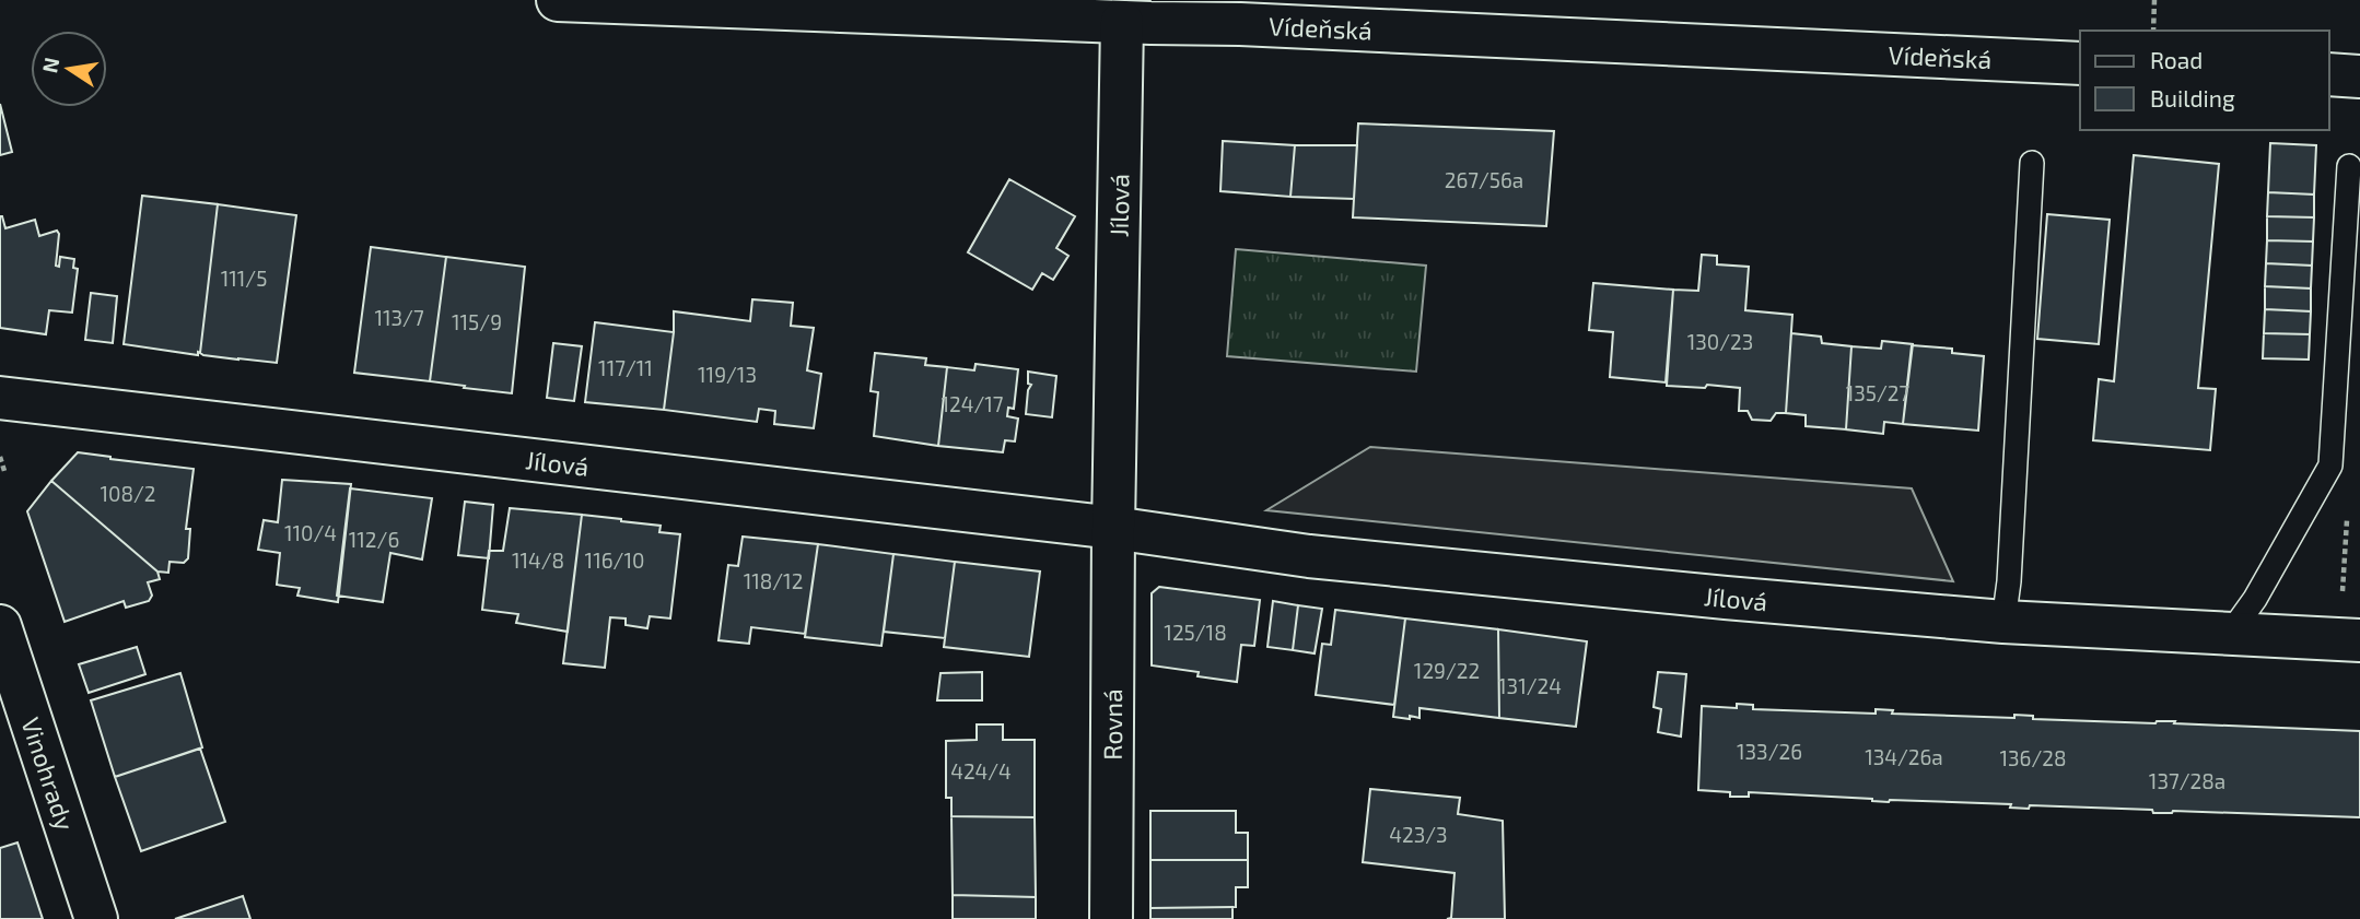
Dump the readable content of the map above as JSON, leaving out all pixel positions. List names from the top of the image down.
{
  "streets": {
    "street": [
      "Vídeňská",
      "Jílová",
      "Rovná",
      "Vinohrady"
    ]
  },
  "crossings": [
    ["Vídeňská", "Jílová"],
    ["Jílová", "Rovná"]
  ],
  "house_numbers": [
    "267/56a",
    "111/5",
    "113/7",
    "115/9",
    "130/23",
    "117/11",
    "119/13",
    "135/27",
    "124/17",
    "108/2",
    "110/4",
    "112/6",
    "114/8",
    "116/10",
    "118/12",
    "125/18",
    "129/22",
    "131/24",
    "133/26",
    "134/26a",
    "136/28",
    "424/4",
    "137/28a",
    "423/3"
  ],
  "legend": ["Road", "Building"],
  "north": "left"
}
